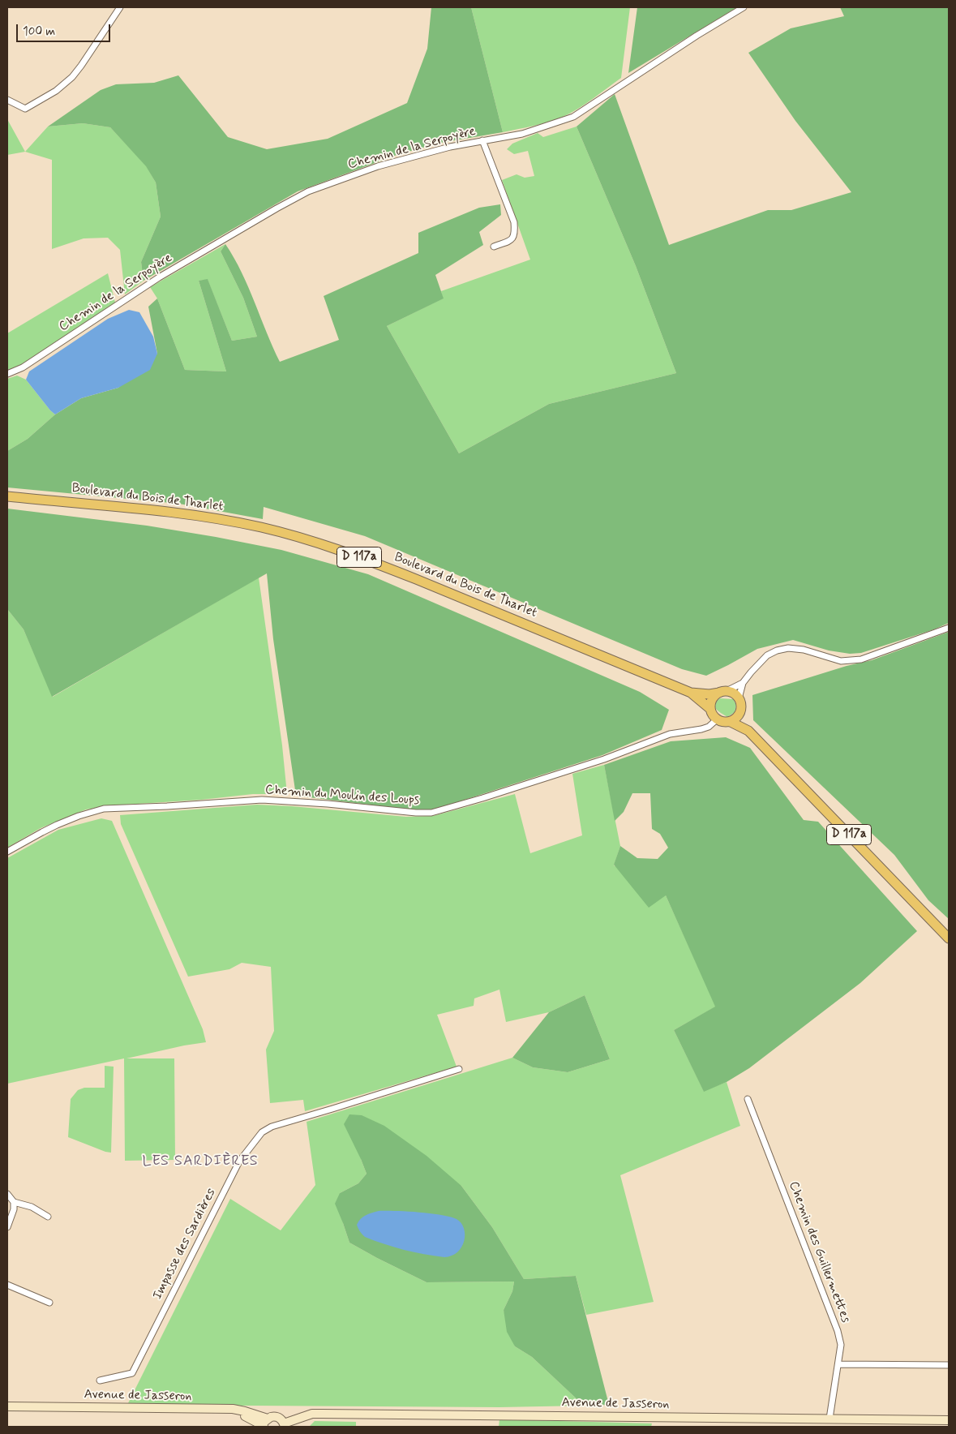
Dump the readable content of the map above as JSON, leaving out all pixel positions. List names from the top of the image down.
{
  "streets": {
    "main road": ["Boulevard du Bois de Tharlet", "D 117a", "Avenue de Jasseron"],
    "street": [
      "Chemin de la Serpoyère",
      "Chemin du Moulin des Loups",
      "Impasse des Sardières",
      "Chemin des Guillermettes"
    ]
  },
  "crossings": [
    ["Boulevard du Bois de Tharlet", "D 117a"],
    ["Boulevard du Bois de Tharlet", "Chemin du Moulin des Loups"],
    ["D 117a", "Chemin du Moulin des Loups"],
    ["Chemin des Guillermettes", "Avenue de Jasseron"]
  ],
  "districts": ["LES SARDIÈRES"],
  "scale_bar": "100 m"
}
